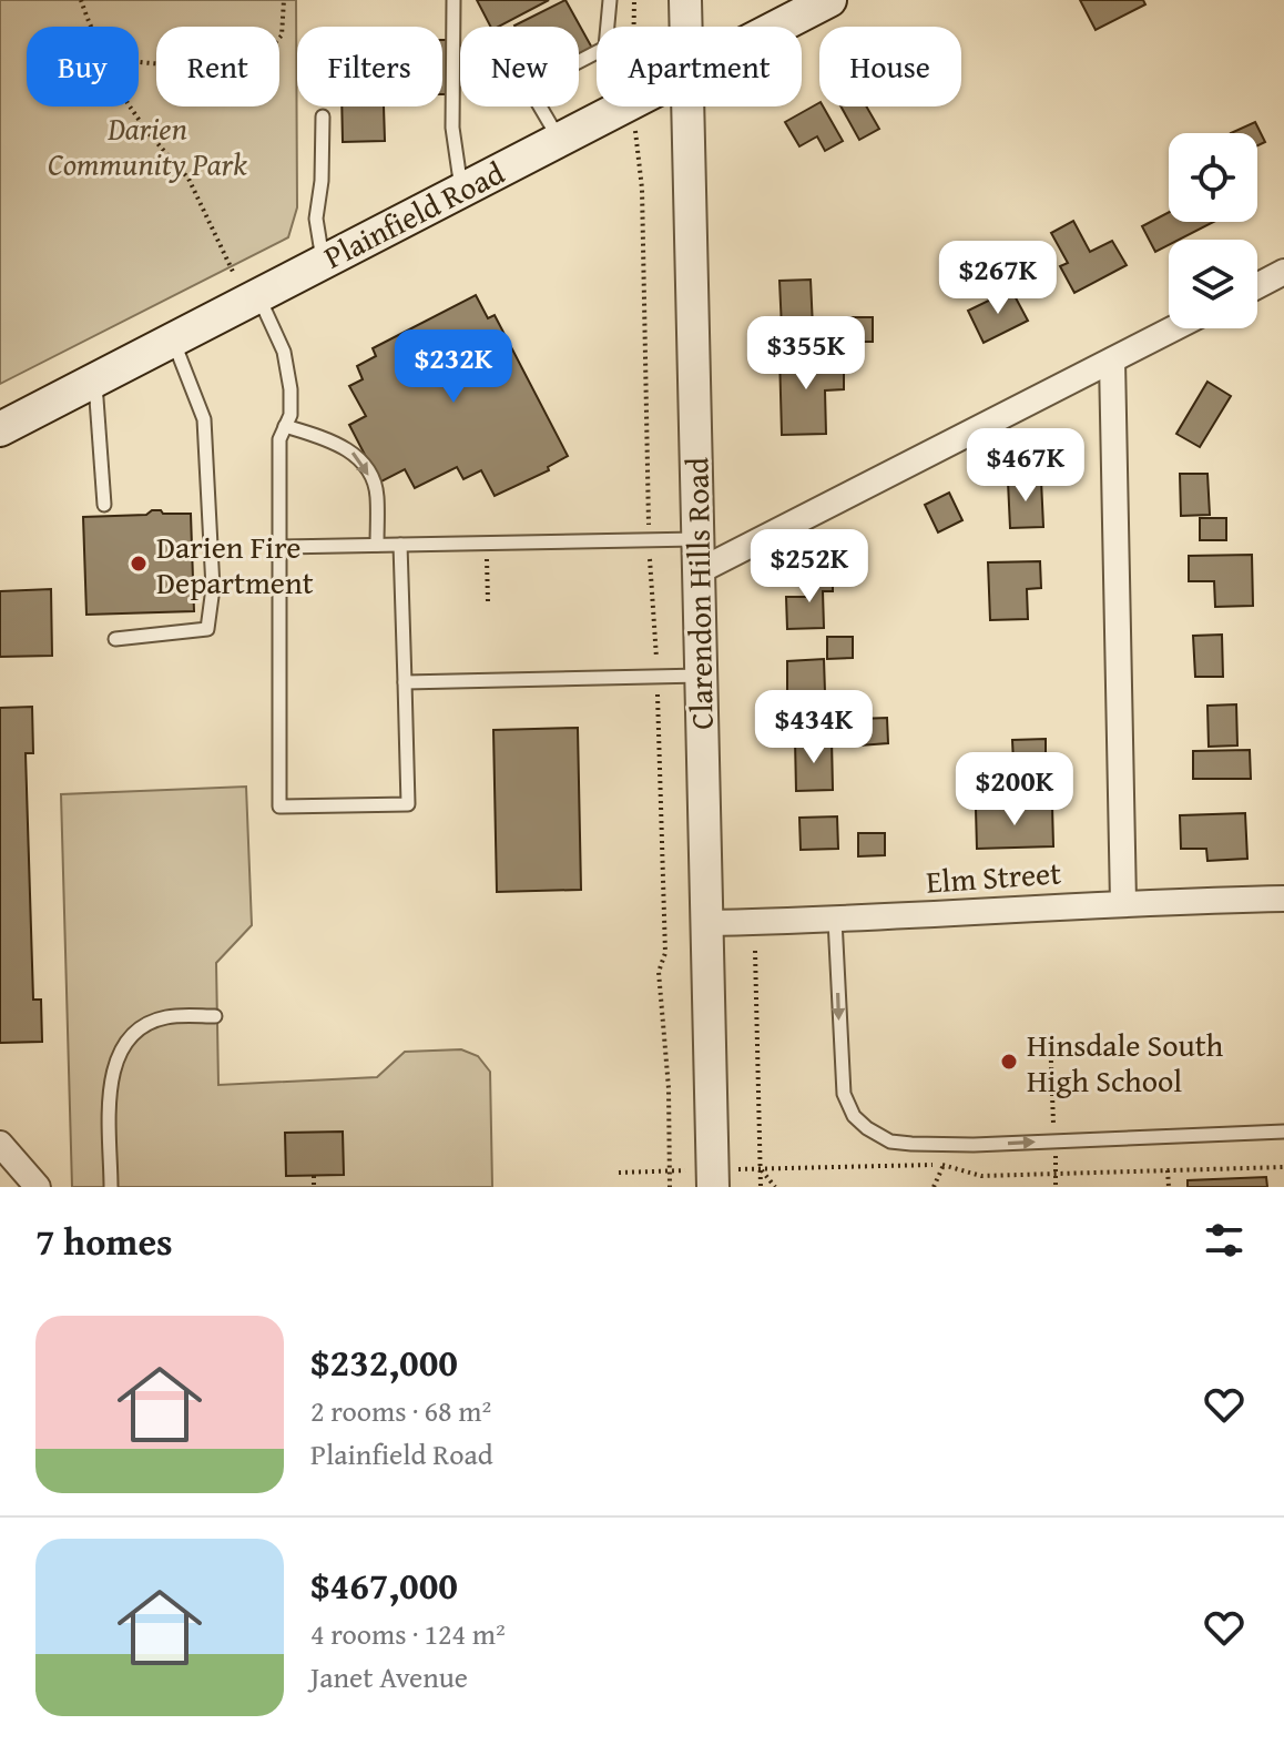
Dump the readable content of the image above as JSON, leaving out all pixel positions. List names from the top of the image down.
{
  "streets": {
    "main road": ["Plainfield Road"],
    "street": ["Clarendon Hills Road", "Elm Street"]
  },
  "crossings": [
    ["Clarendon Hills Road", "Elm Street"]
  ],
  "parks": ["Darien Community Park"],
  "places": ["Darien Fire Department", "Hinsdale South High School"],
  "page": {
    "chip": [
      "Buy",
      "Rent",
      "Filters",
      "New",
      "Apartment",
      "House"
    ],
    "price": [
      "$267K",
      "$355K",
      "$232K",
      "$467K",
      "$252K",
      "$434K",
      "$200K"
    ],
    "heading": "7 homes",
    "list": [
      {
        "name": "$232,000",
        "note": "2 rooms · 68 m² · Plainfield Road"
      },
      {
        "name": "$467,000",
        "note": "4 rooms · 124 m² · Janet Avenue"
      }
    ]
  }
}
